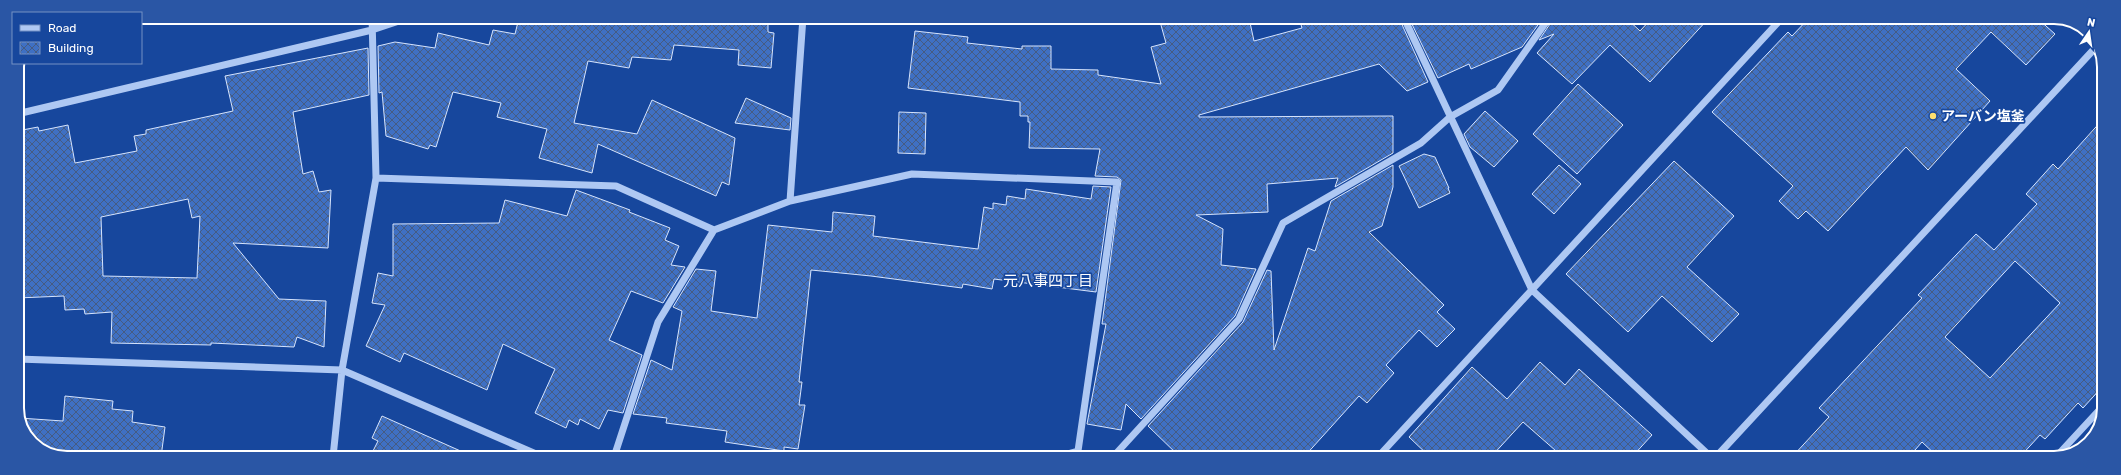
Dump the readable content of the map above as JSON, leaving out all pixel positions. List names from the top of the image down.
{
  "districts": ["元八事四丁目"],
  "places": ["アーバン塩釜"],
  "legend": ["Road", "Building"],
  "north": "top"
}
